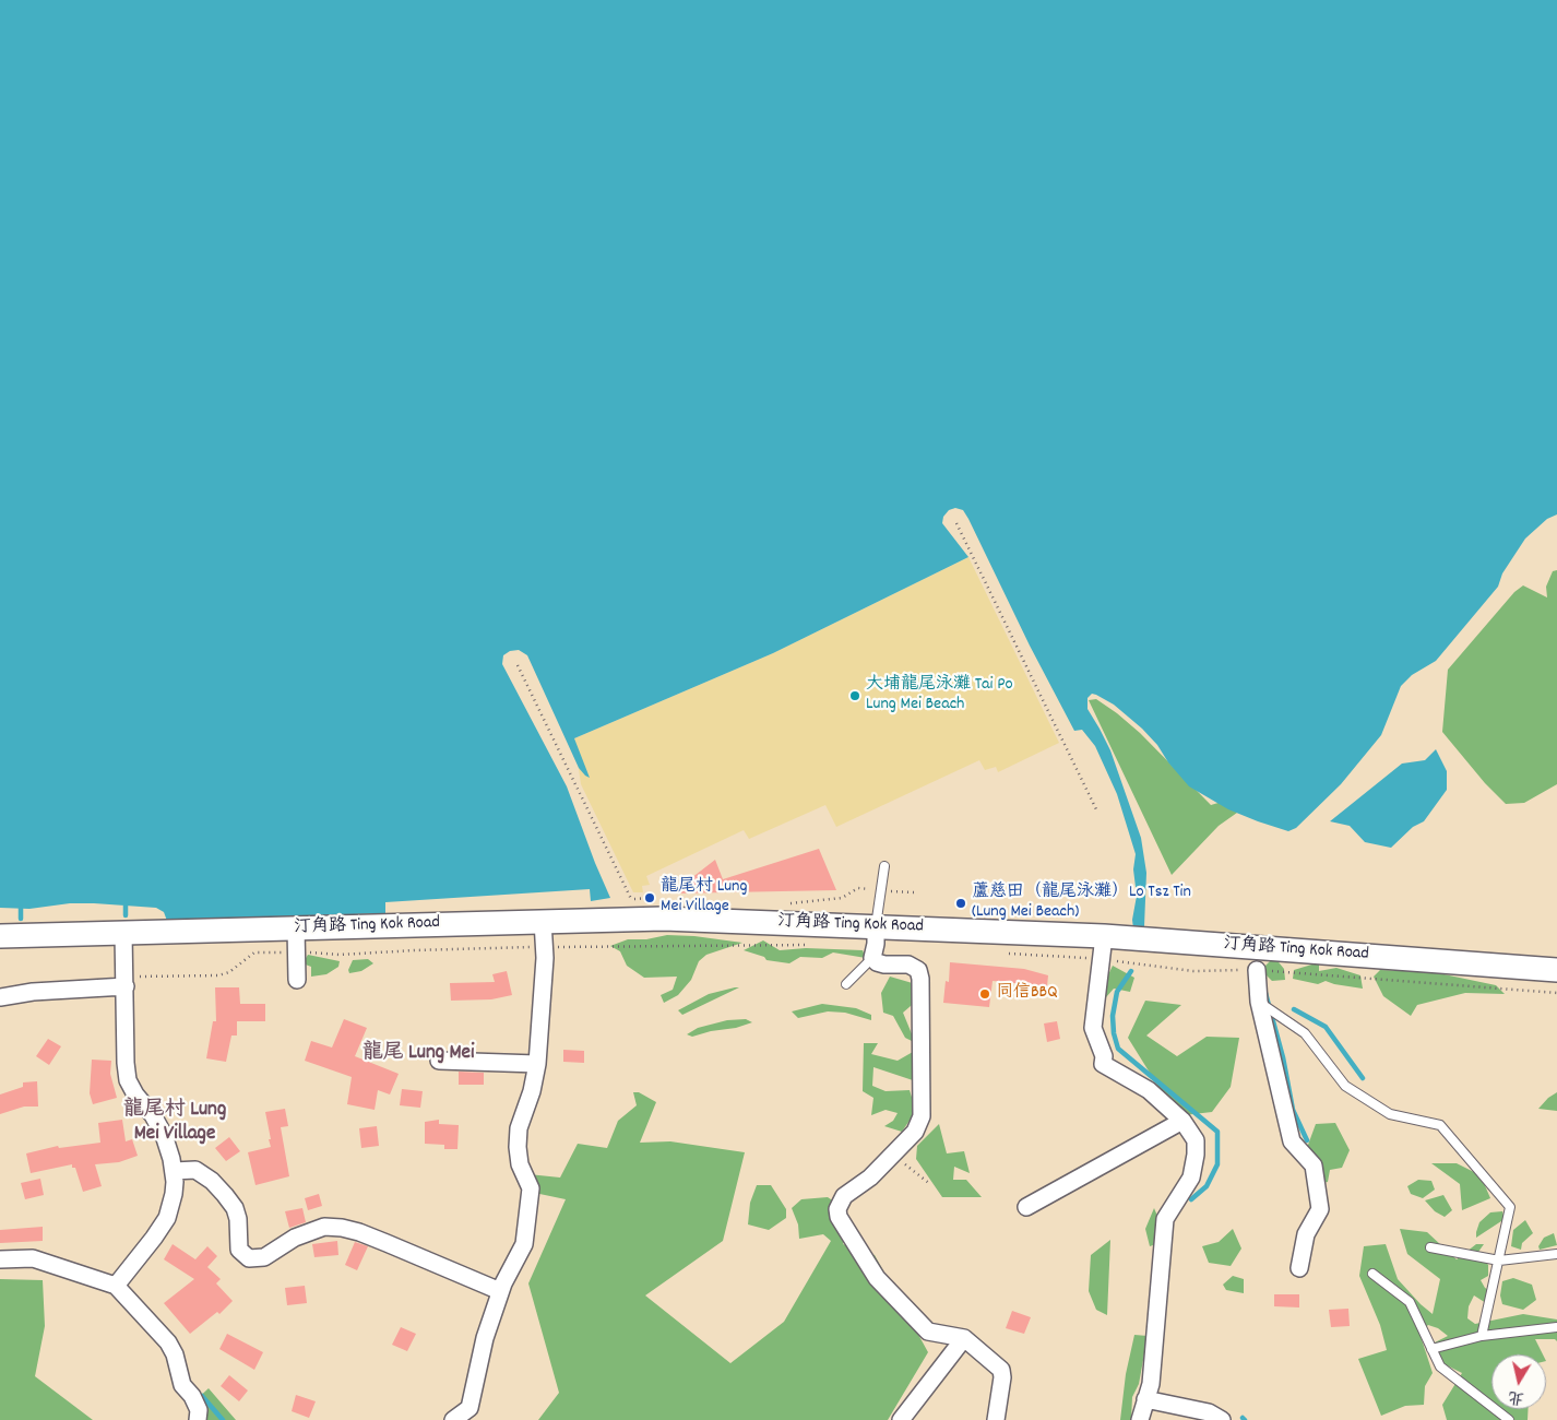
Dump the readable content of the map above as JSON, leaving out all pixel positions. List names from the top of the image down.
{
  "streets": {
    "main road": ["汀角路 Ting Kok Road"]
  },
  "districts": ["龍尾 Lung Mei", "龍尾村 Lung Mei Village"],
  "places": [
    "大埔龍尾泳灘 Tai Po Lung Mei Beach",
    "龍尾村 Lung Mei Village",
    "蘆慈田（龍尾泳灘）Lo Tsz Tin (Lung Mei Beach)",
    "同信BBQ"
  ],
  "north": "bottom"
}
